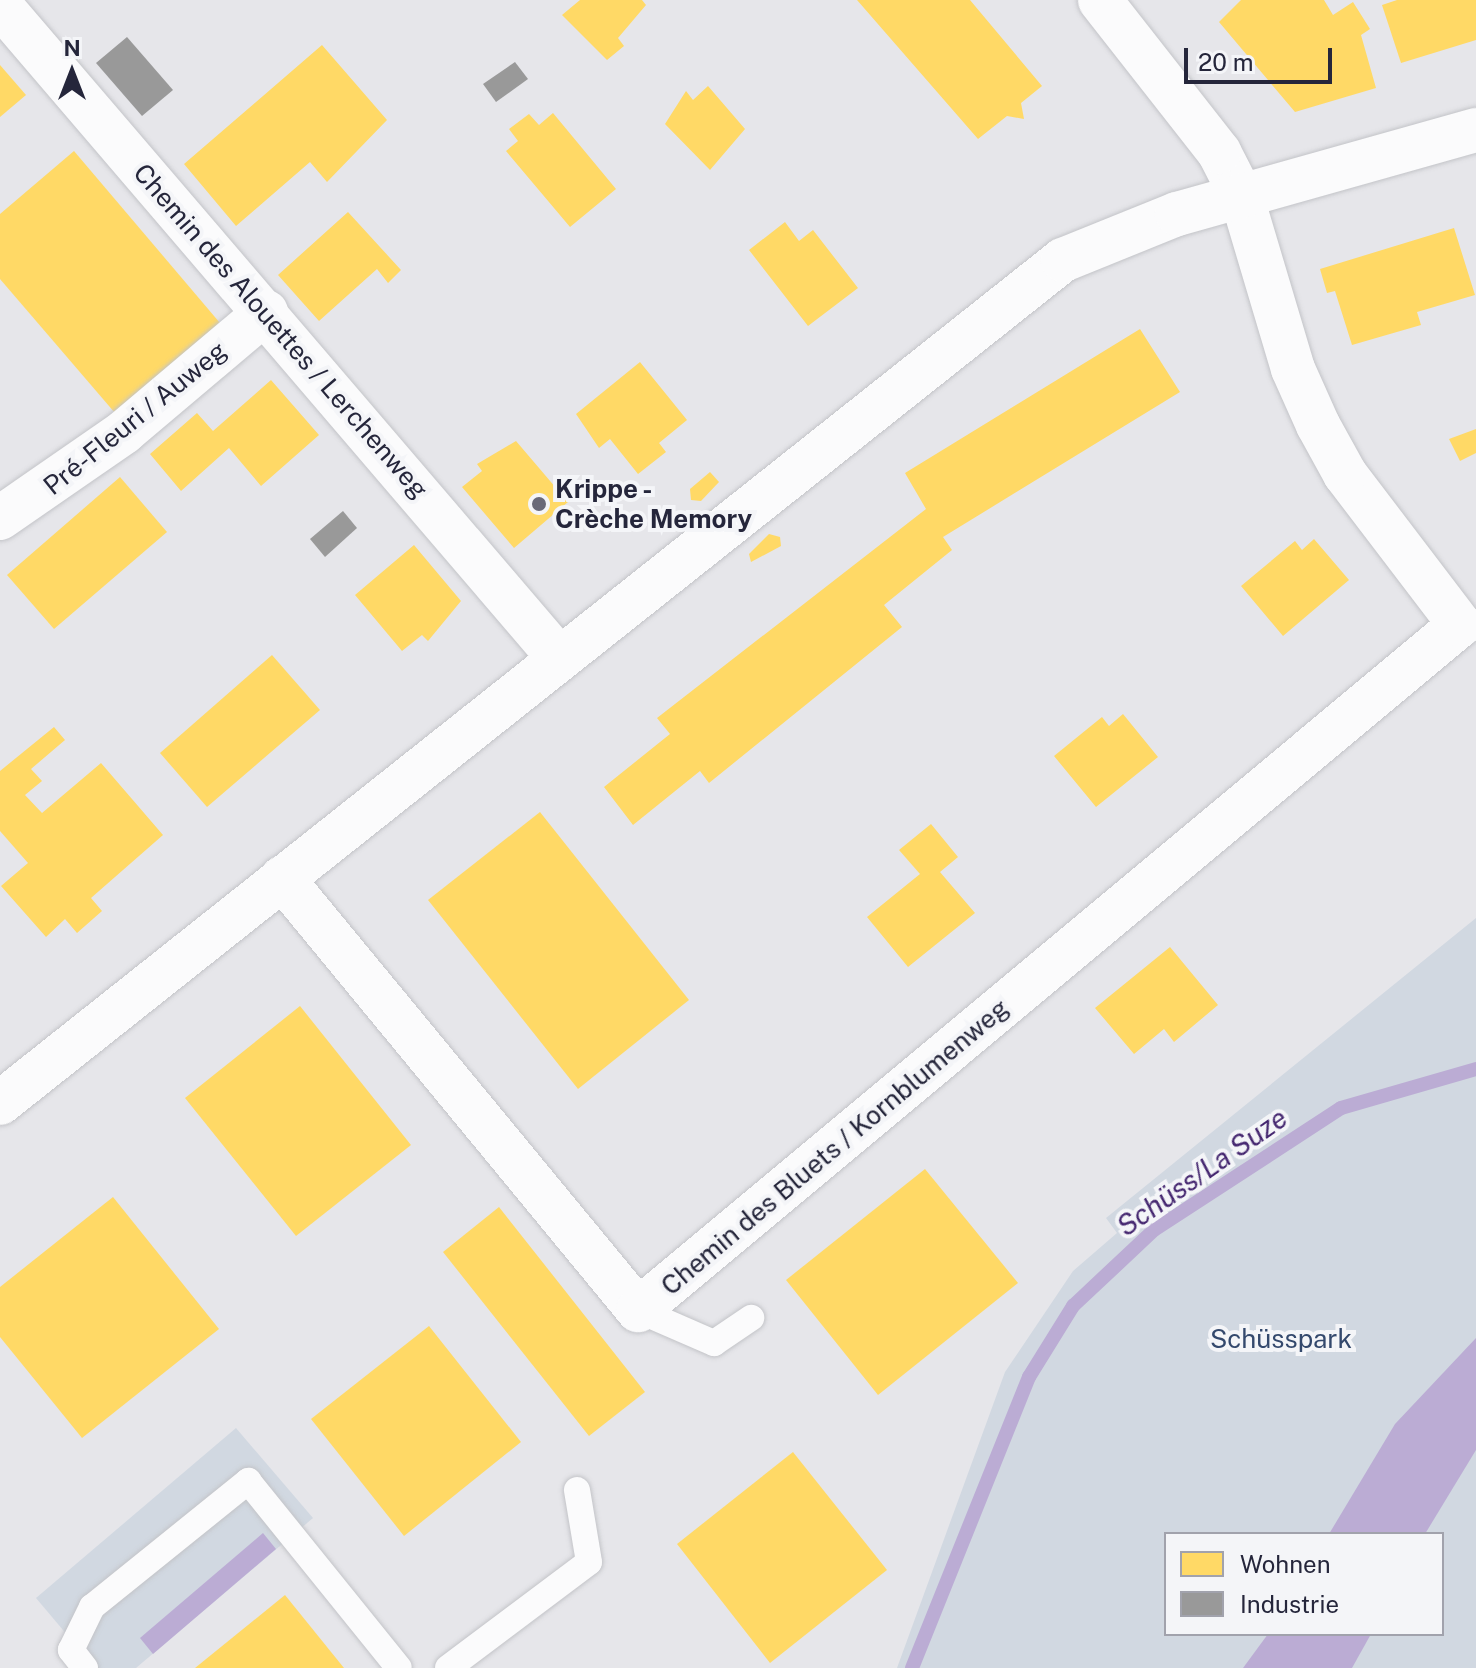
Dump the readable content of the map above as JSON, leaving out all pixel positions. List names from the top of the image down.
{
  "streets": {
    "street": ["Chemin des Alouettes / Lerchenweg", "Pré-Fleuri / Auweg", "Chemin des Bluets / Kornblumenweg"]
  },
  "crossings": [
    ["Chemin des Alouettes / Lerchenweg", "Pré-Fleuri / Auweg"]
  ],
  "water": ["Schüss/La Suze"],
  "parks": ["Schüsspark"],
  "places": ["Krippe - Crèche Memory"],
  "legend": ["Wohnen", "Industrie"],
  "scale_bar": "20 m",
  "north": "top"
}
